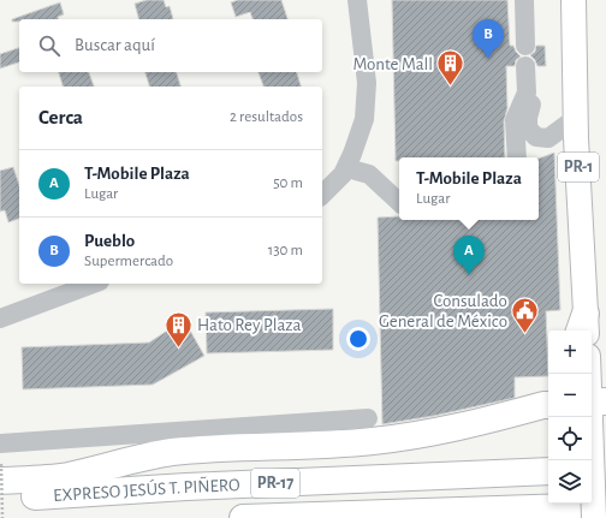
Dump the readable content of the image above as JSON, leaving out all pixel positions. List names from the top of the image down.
{
  "streets": {
    "highway": ["PR-17", "EXPRESO JESÚS T. PIÑERO"],
    "main road": ["PR-1"]
  },
  "places": {
    "building": ["Monte Mall", "Hato Rey Plaza"],
    "public building": ["Consulado General de México"]
  },
  "page": {
    "pins": ["B", "A"],
    "search": "Buscar aquí",
    "heading": ["Cerca", "2 resultados"],
    "list": [
      {
        "mark": "A",
        "name": "T-Mobile Plaza",
        "note": "Lugar",
        "value": "50 m"
      },
      {
        "mark": "B",
        "name": "Pueblo",
        "note": "Supermercado",
        "value": "130 m"
      }
    ],
    "popup": ["T-Mobile Plaza", "Lugar"],
    "map_buttons": ["+", "−"]
  }
}
